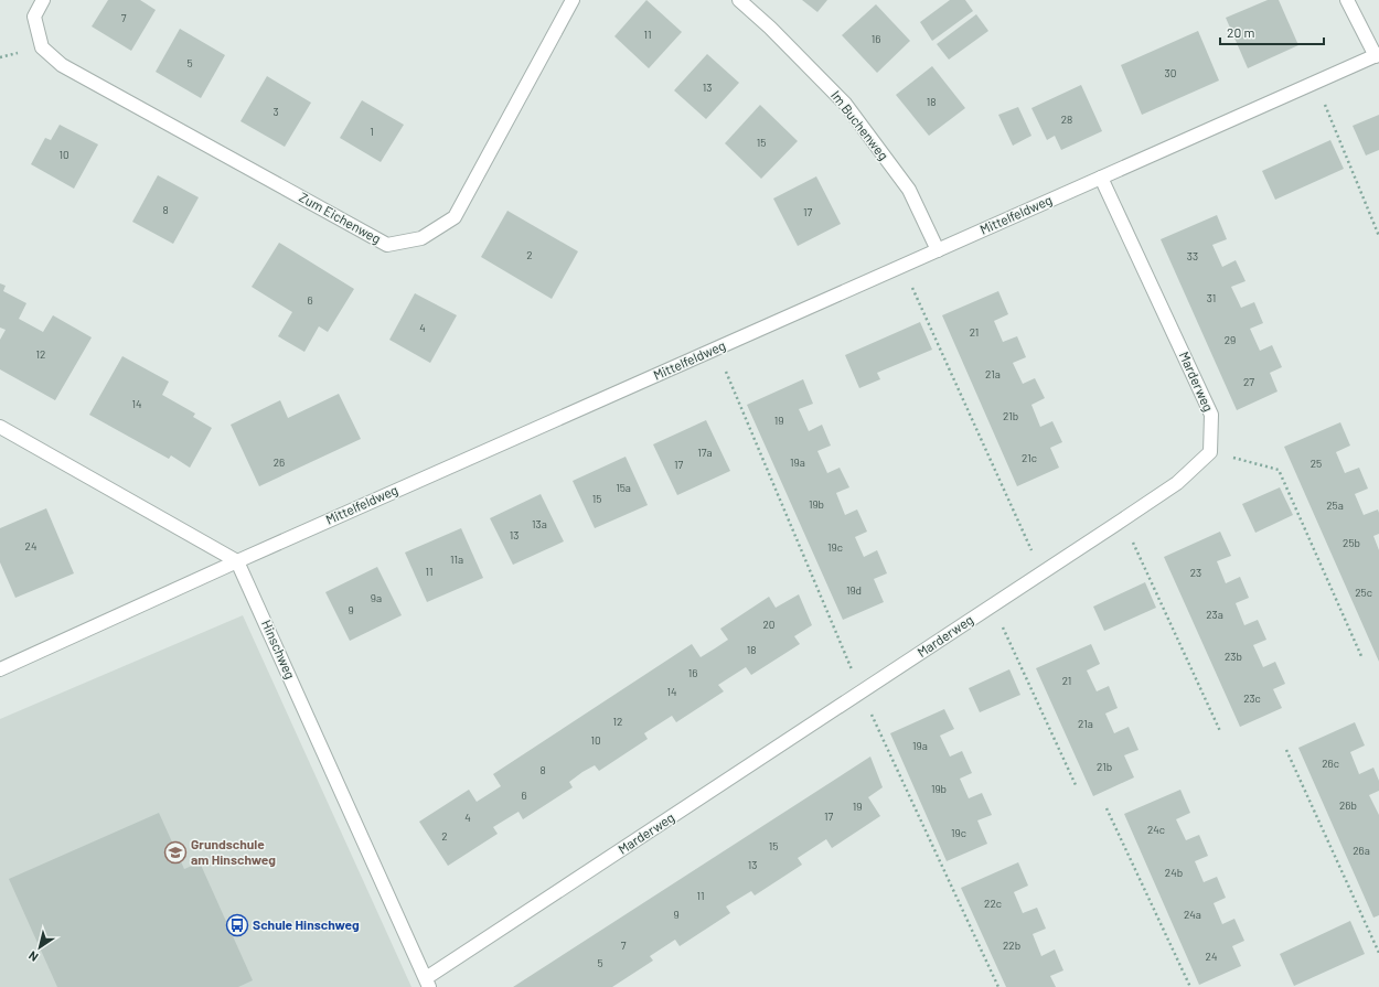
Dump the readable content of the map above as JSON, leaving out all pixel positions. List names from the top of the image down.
{
  "streets": {
    "street": [
      "Im Buchenweg",
      "Mittelfeldweg",
      "Zum Eichenweg",
      "Marderweg",
      "Hinschweg"
    ]
  },
  "crossings": [
    ["Im Buchenweg", "Mittelfeldweg"],
    ["Mittelfeldweg", "Marderweg"],
    ["Mittelfeldweg", "Hinschweg"],
    ["Marderweg", "Hinschweg"]
  ],
  "places": {
    "school or university": ["Grundschule am Hinschweg"],
    "bus stop": ["Schule Hinschweg"]
  },
  "house_numbers": [
    "7",
    "11",
    "16",
    "5",
    "30",
    "13",
    "18",
    "3",
    "28",
    "1",
    "15",
    "10",
    "8",
    "17",
    "2",
    "33",
    "31",
    "6",
    "4",
    "21",
    "29",
    "12",
    "21a",
    "27",
    "14",
    "21b",
    "19",
    "17a",
    "21c",
    "26",
    "19a",
    "25",
    "17",
    "15a",
    "15",
    "19b",
    "25a",
    "13a",
    "13",
    "25b",
    "24",
    "19c",
    "11a",
    "11",
    "23",
    "19d",
    "25c",
    "9a",
    "9",
    "23a",
    "20",
    "18",
    "23b",
    "16",
    "21",
    "14",
    "23c",
    "12",
    "21a",
    "10",
    "19a",
    "26c",
    "21b",
    "8",
    "19b",
    "6",
    "26b",
    "19",
    "17",
    "4",
    "24c",
    "19c",
    "2",
    "15",
    "26a",
    "13",
    "24b",
    "11",
    "22c",
    "9",
    "24a",
    "7",
    "22b",
    "24",
    "5"
  ],
  "scale_bar": "20 m",
  "north": "bottom left"
}
